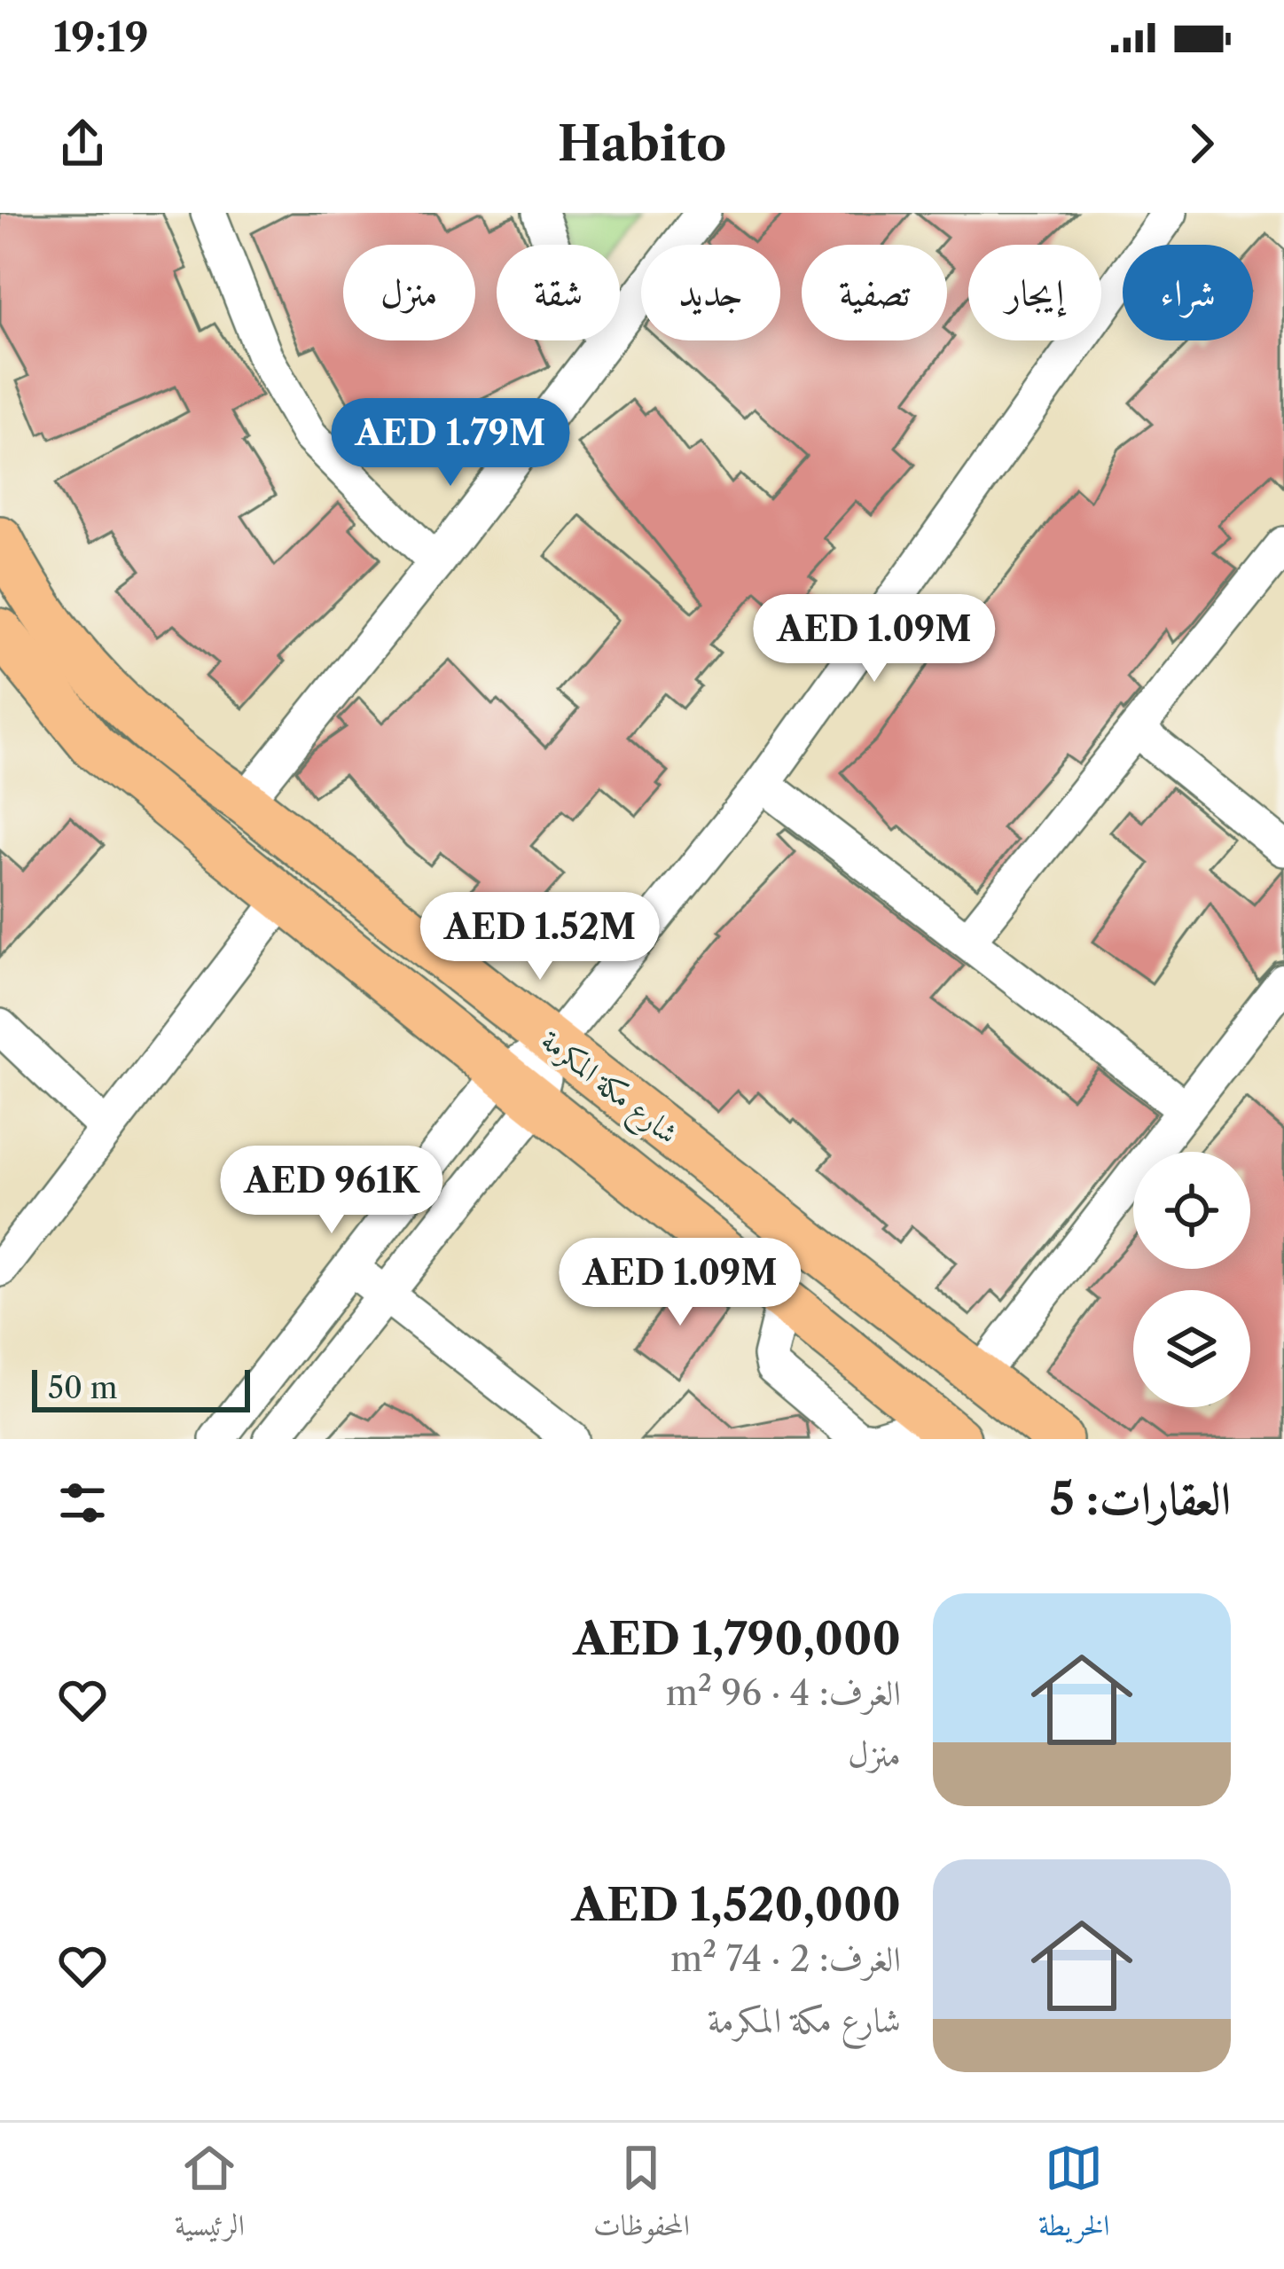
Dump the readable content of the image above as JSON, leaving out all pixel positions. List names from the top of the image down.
{
  "streets": {
    "main road": ["شارع مكة المكرمة"]
  },
  "scale_bar": "50 m",
  "page": {
    "status": "19:19",
    "header": "Habito",
    "chip": [
      "شراء",
      "إيجار",
      "تصفية",
      "جديد",
      "شقة",
      "منزل"
    ],
    "price": [
      "AED 1.79M",
      "AED 1.09M",
      "AED 1.52M",
      "AED 961K",
      "AED 1.09M"
    ],
    "scale": "50 m",
    "heading": "العقارات: 5",
    "list": [
      {
        "name": "AED 1,790,000",
        "note": "الغرف: 4 · 96 m² · منزل"
      },
      {
        "name": "AED 1,520,000",
        "note": "الغرف: 2 · 74 m² · شارع مكة المكرمة"
      }
    ],
    "tabs": ["الخريطة", "المحفوظات", "الرئيسية"]
  }
}
